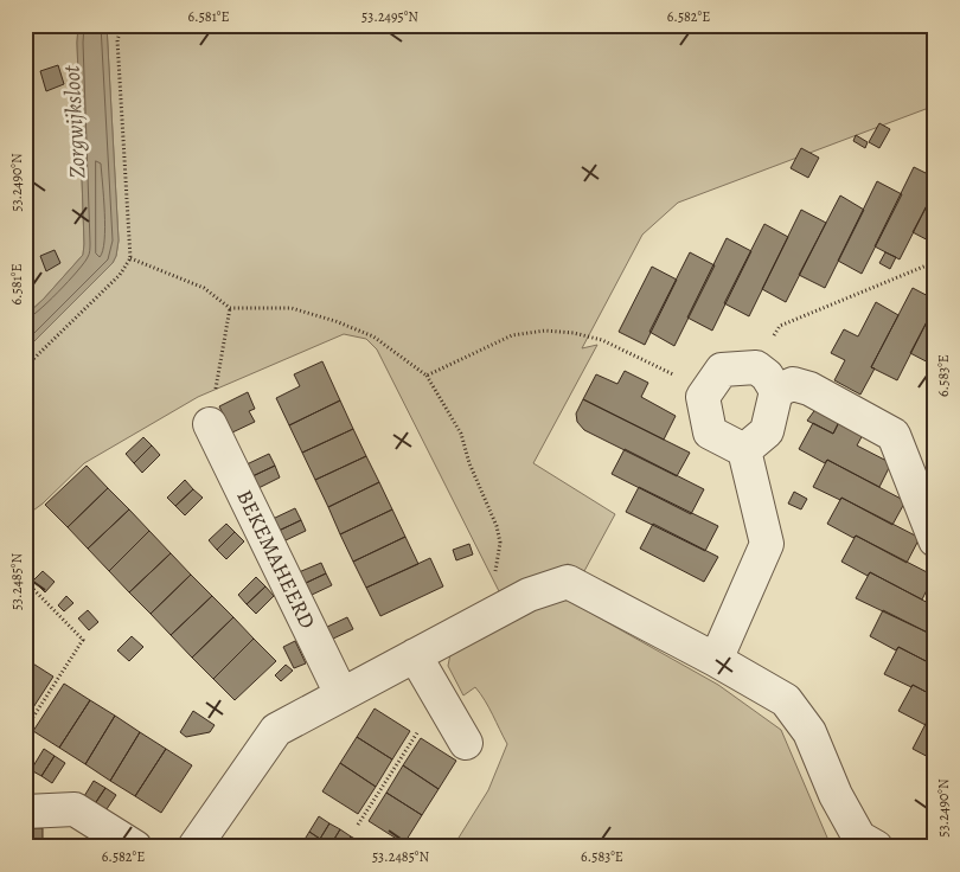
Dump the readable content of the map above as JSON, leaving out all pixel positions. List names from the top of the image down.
{
  "streets": {
    "street": ["BEKEMAHEERD"]
  },
  "water": ["Zorgwijksloot"],
  "coordinates": [
    "6.581°E",
    "53.2495°N",
    "6.582°E",
    "53.2490°N",
    "6.583°E",
    "53.2485°N"
  ]
}
